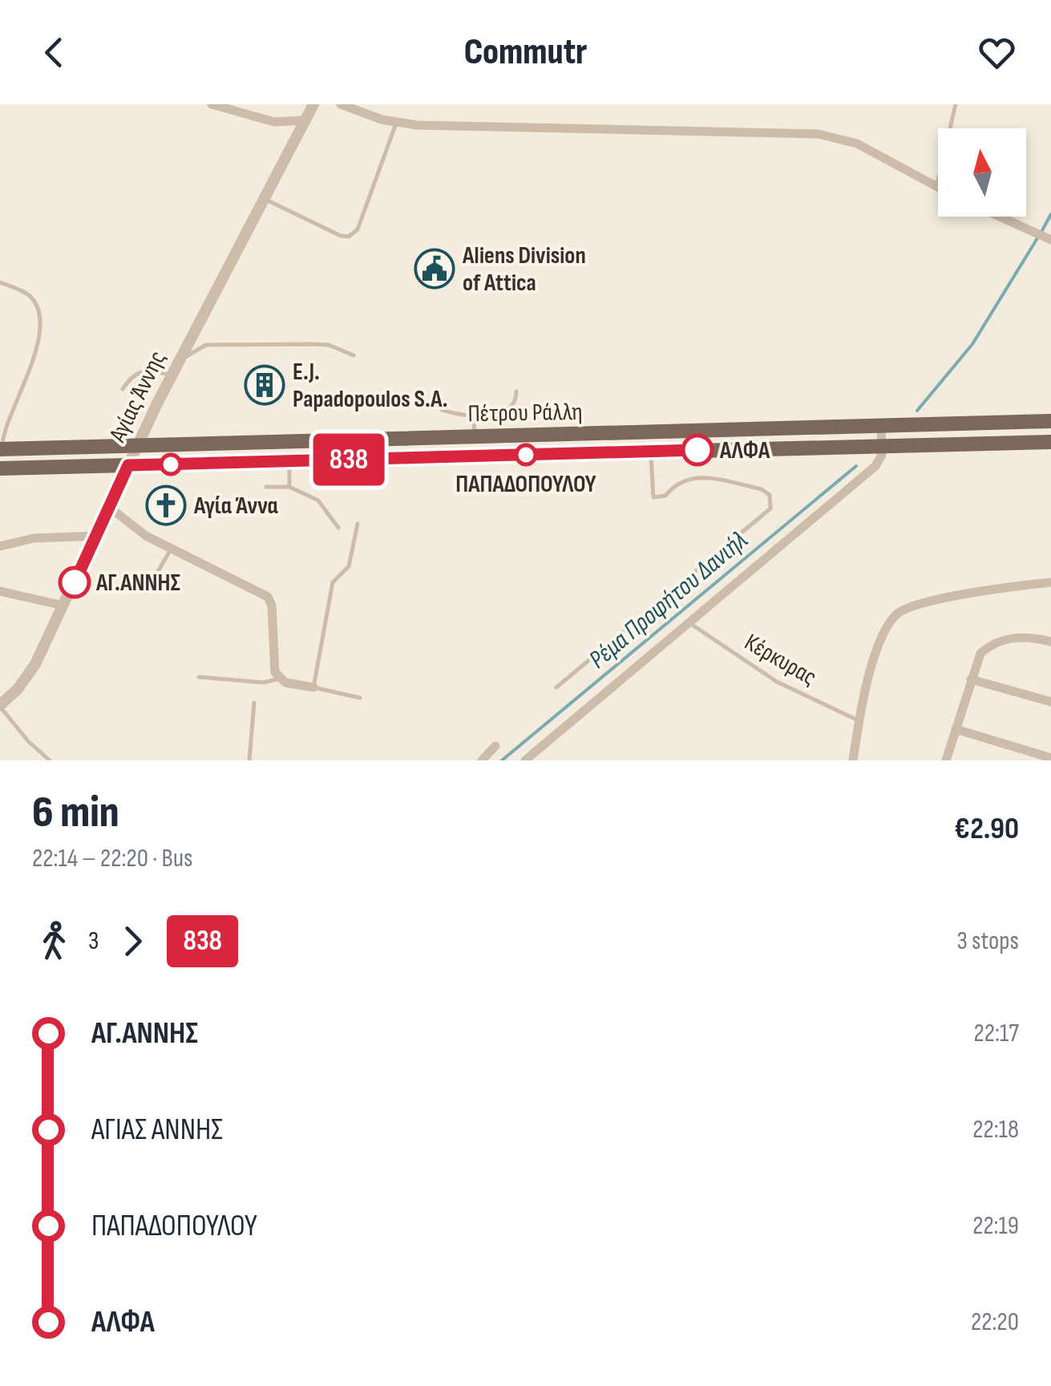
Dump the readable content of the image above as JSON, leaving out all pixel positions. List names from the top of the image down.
{
  "streets": {
    "main road": ["Πέτρου Ράλλη"],
    "street": ["Αγίας Άννης"],
    "lane": ["Κέρκυρας"]
  },
  "crossings": [
    ["Αγίας Άννης", "Πέτρου Ράλλη"]
  ],
  "water": ["Ρέμα Προφήτου Δανιήλ"],
  "places": {
    "public building": ["Aliens Division of Attica"],
    "building": ["E.J. Papadopoulos S.A."],
    "other": ["ΑΛΦΑ", "ΠΑΠΑΔΟΠΟΥΛΟΥ", "ΑΓ.ΑΝΝΗΣ"],
    "church": ["Αγία Άννα"]
  },
  "lines": ["bus line 838"],
  "north": "top",
  "page": {
    "header": "Commutr",
    "on_map": "838",
    "heading": ["6 min", "22:14 – 22:20 · Bus", "€2.90"],
    "legs": ["3", "838", "3 stops"],
    "list": [
      {
        "name": "ΑΓ.ΑΝΝΗΣ",
        "value": "22:17"
      },
      {
        "name": "ΑΓΙΑΣ ΑΝΝΗΣ",
        "value": "22:18"
      },
      {
        "name": "ΠΑΠΑΔΟΠΟΥΛΟΥ",
        "value": "22:19"
      },
      {
        "name": "ΑΛΦΑ",
        "value": "22:20"
      }
    ]
  }
}
